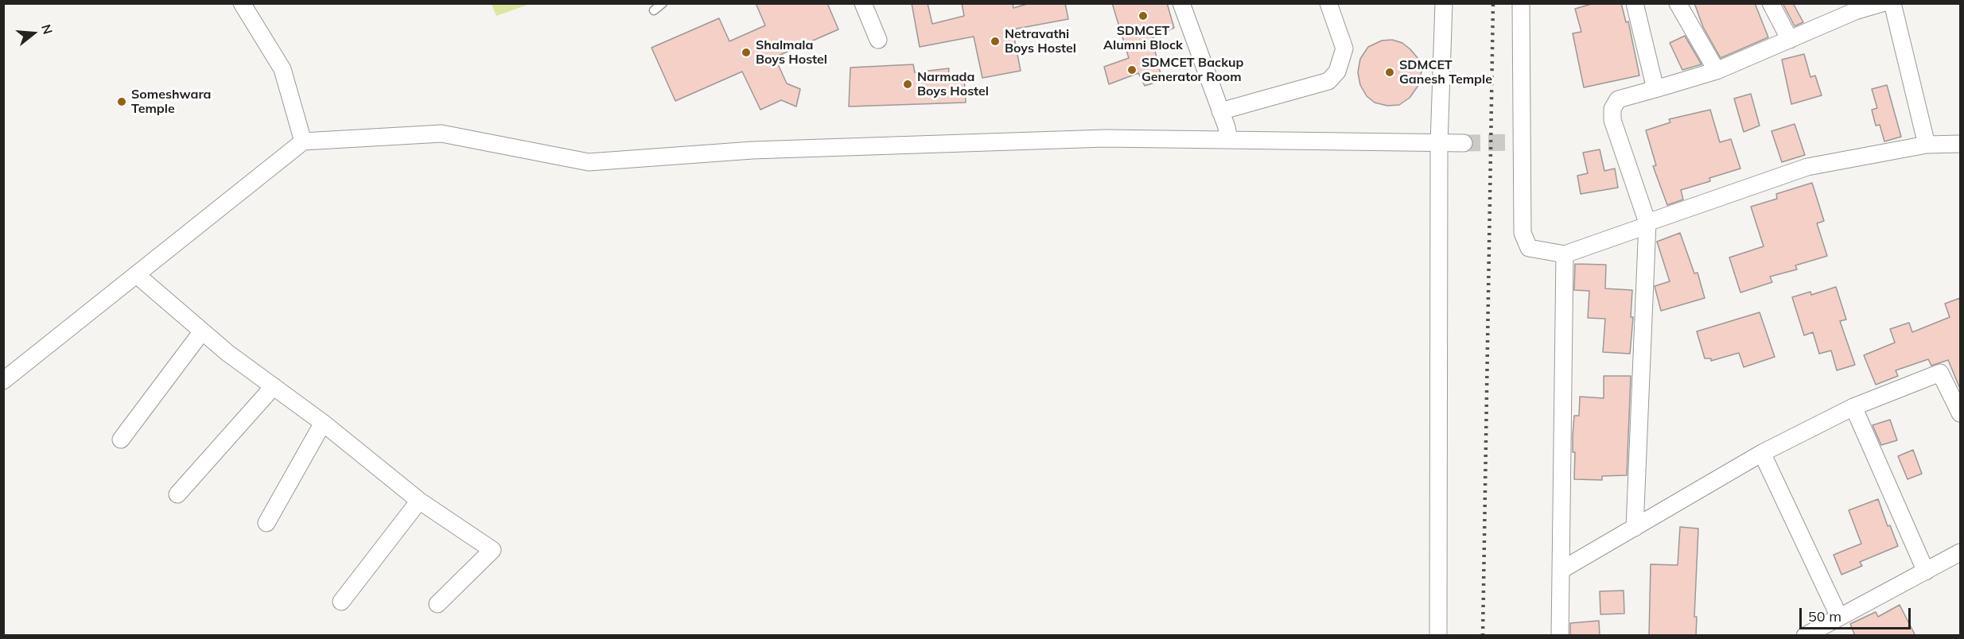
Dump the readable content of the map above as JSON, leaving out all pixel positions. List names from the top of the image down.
{
  "places": [
    "SDMCET Alumni Block",
    "Netravathi Boys Hostel",
    "Shalmala Boys Hostel",
    "SDMCET Backup Generator Room",
    "SDMCET Ganesh Temple",
    "Narmada Boys Hostel",
    "Someshwara Temple"
  ],
  "scale_bar": "50 m",
  "north": "right"
}
